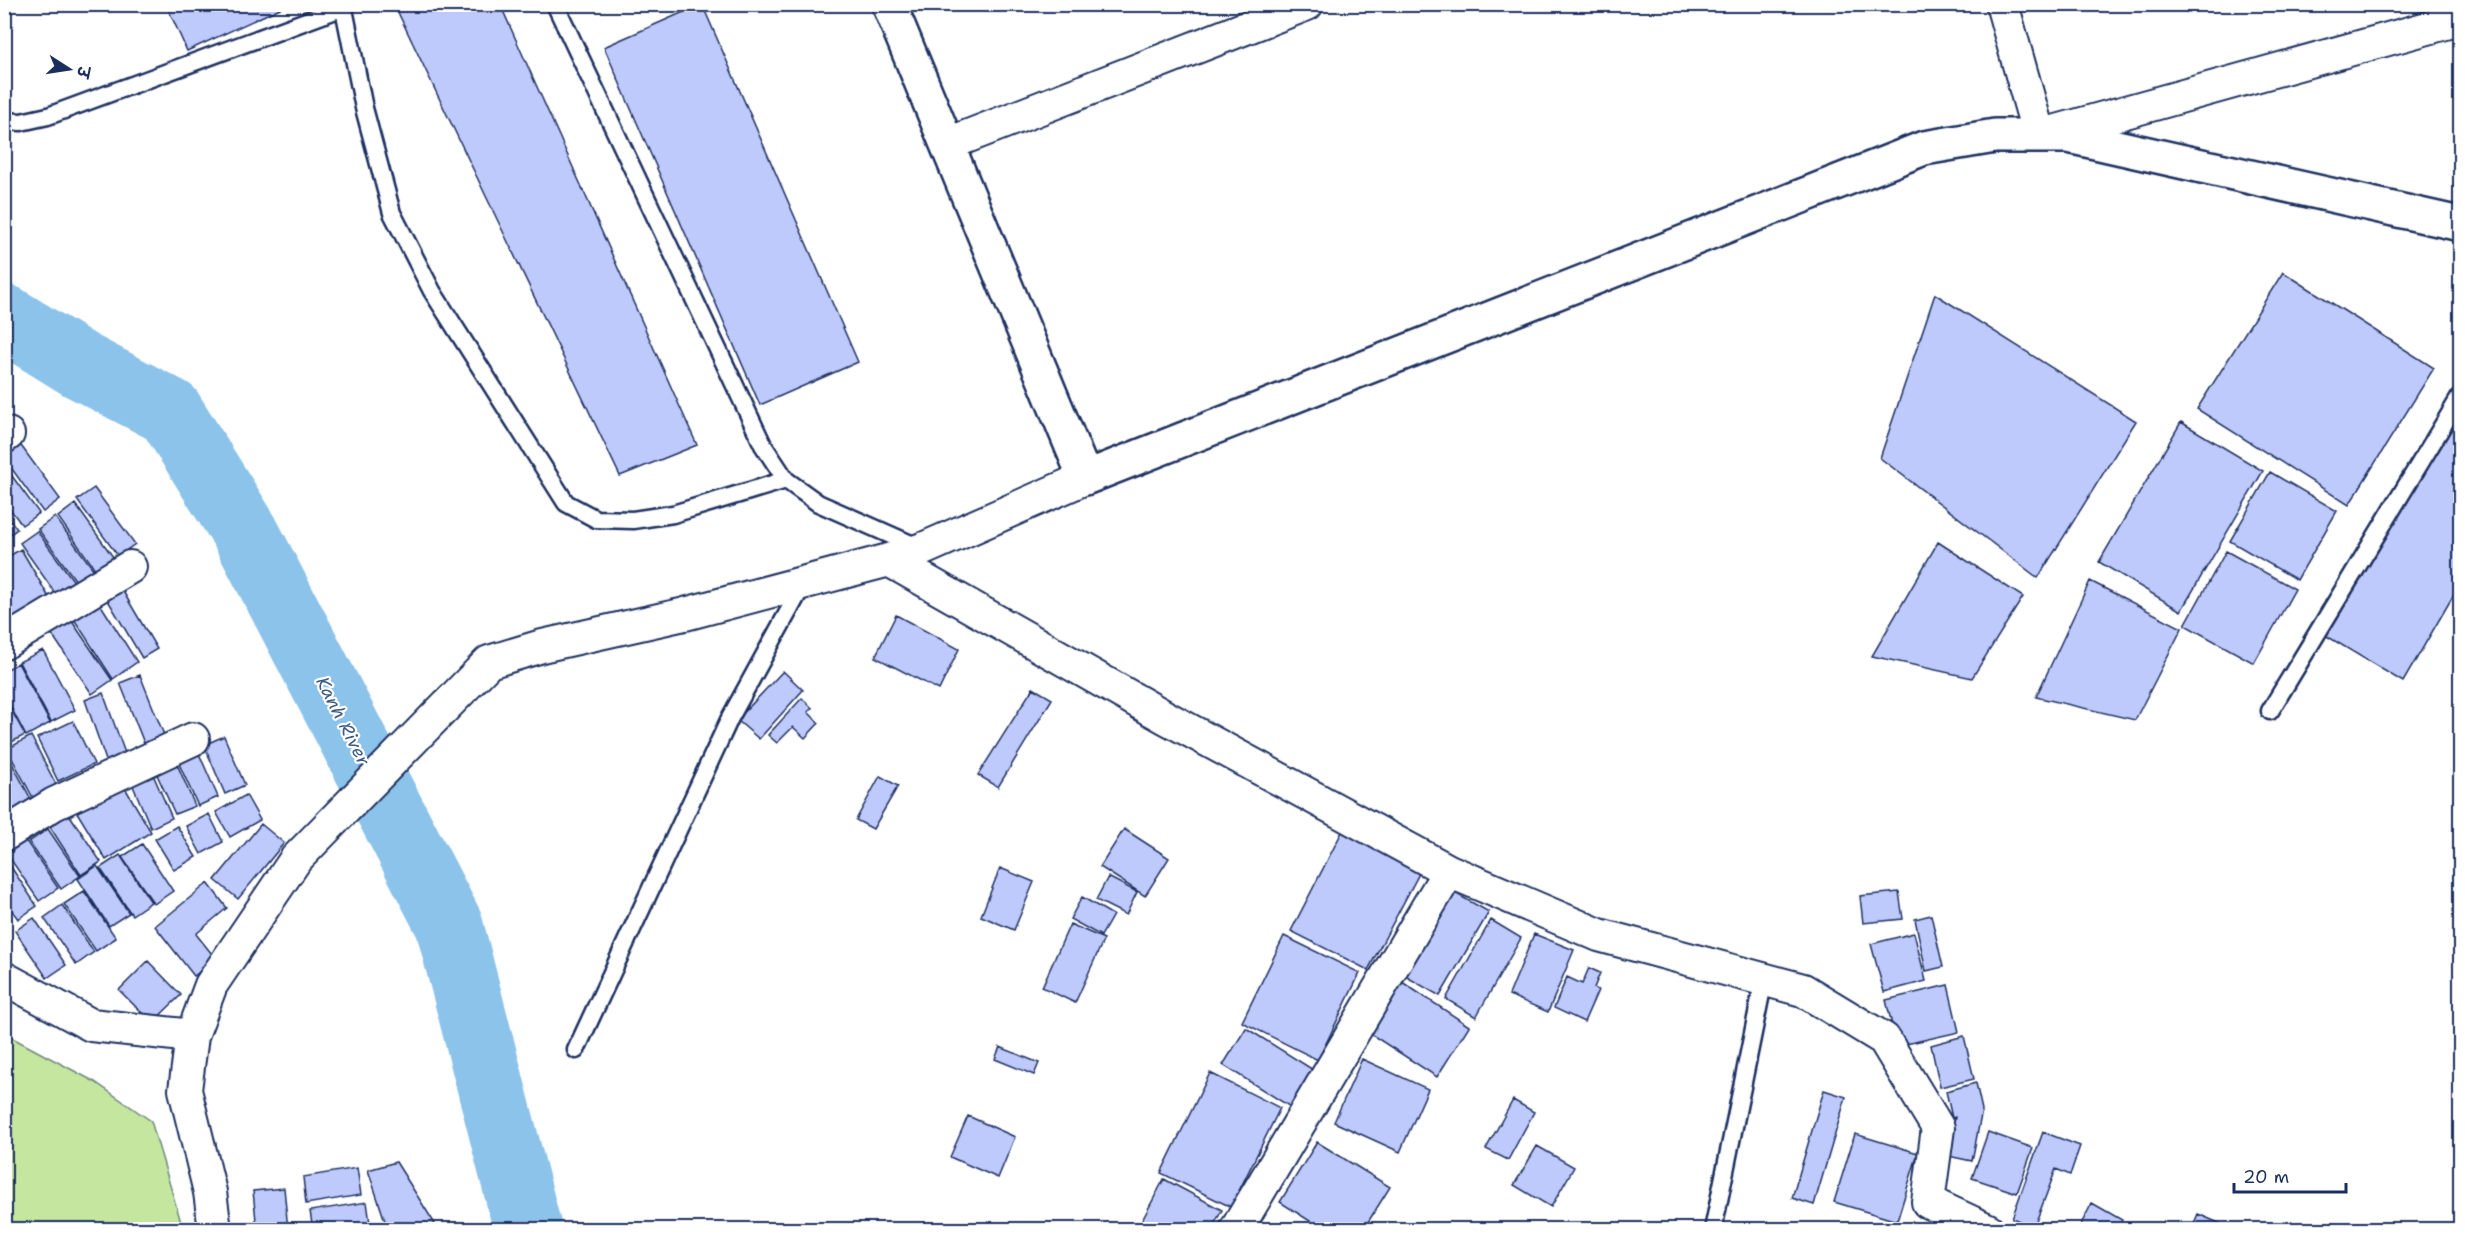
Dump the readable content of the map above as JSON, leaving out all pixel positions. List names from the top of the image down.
{
  "water": ["Kanh River"],
  "scale_bar": "20 m",
  "north": "right"
}
